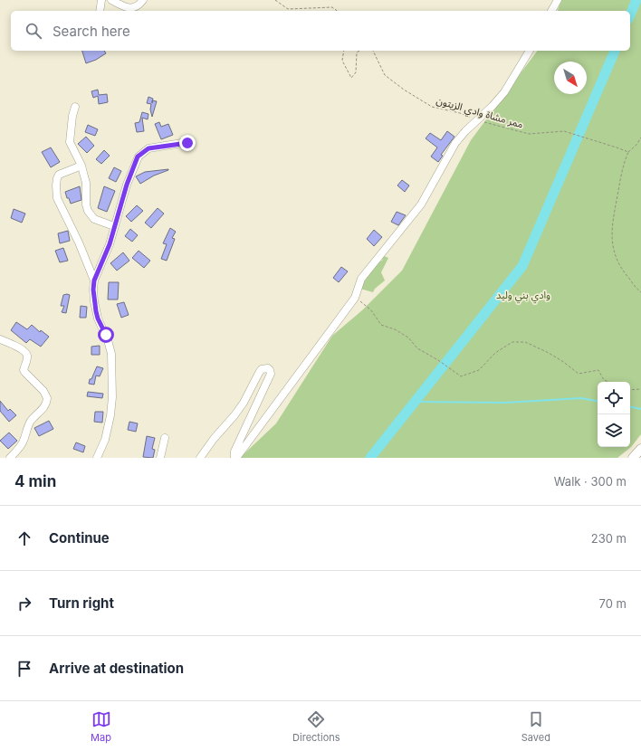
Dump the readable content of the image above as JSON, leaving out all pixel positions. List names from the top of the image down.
{
  "streets": {
    "path": ["ممر مشاة وادي الزيتون"]
  },
  "parks": ["وادي بني وليد"],
  "north": "bottom right",
  "page": {
    "search": "Search here",
    "heading": ["4 min", "Walk · 300 m"],
    "list": [
      ["Continue", "230 m"],
      ["Turn right", "70 m"],
      "Arrive at destination"
    ],
    "nav": ["Map", "Directions", "Saved"]
  }
}
